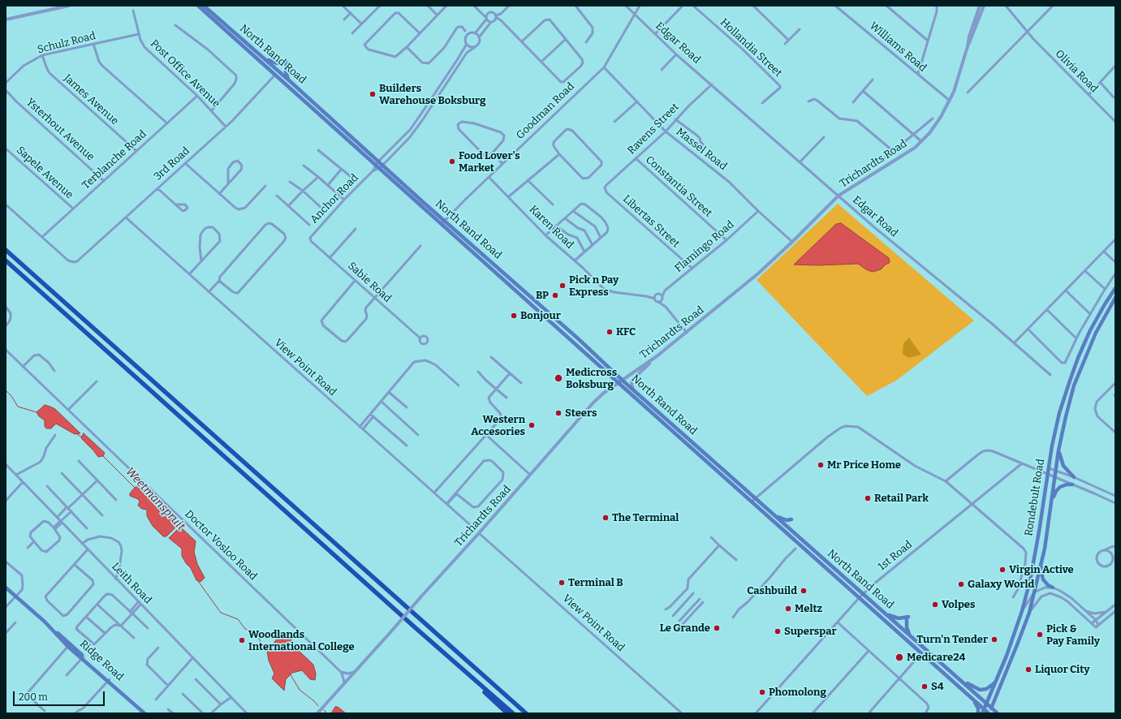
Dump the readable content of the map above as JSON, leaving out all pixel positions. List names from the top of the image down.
{
  "streets": {
    "main road": ["North Rand Road", "Rondebult Road", "Ridge Road"],
    "street": [
      "Schulz Road",
      "Edgar Road",
      "Williams Road",
      "Hollandia Street",
      "Olivia Road",
      "Post Office Avenue",
      "James Avenue",
      "Goodman Road",
      "Ravens Street",
      "Ysterhout Avenue",
      "Massel Road",
      "Terblanche Road",
      "3rd Road",
      "Trichardts Road",
      "Sapele Avenue",
      "Constantia Street",
      "Anchor Road",
      "Libertas Street",
      "Karen Road",
      "Flamingo Road",
      "Sabie Road",
      "View Point Road",
      "Doctor Vosloo Road",
      "1st Road",
      "Leith Road"
    ]
  },
  "crossings": [
    ["Schulz Road", "Post Office Avenue"],
    ["Schulz Road", "James Avenue"],
    ["Edgar Road", "Goodman Road"],
    ["Edgar Road", "Ravens Street"],
    ["Edgar Road", "Trichardts Road"],
    ["Williams Road", "Trichardts Road"],
    ["North Rand Road", "Goodman Road"],
    ["North Rand Road", "3rd Road"],
    ["North Rand Road", "Trichardts Road"],
    ["North Rand Road", "Anchor Road"],
    ["North Rand Road", "Rondebult Road"],
    ["North Rand Road", "1st Road"],
    ["Post Office Avenue", "Terblanche Road"],
    ["Post Office Avenue", "3rd Road"],
    ["James Avenue", "Terblanche Road"],
    ["Goodman Road", "Massel Road"],
    ["Goodman Road", "Karen Road"],
    ["Ravens Street", "Massel Road"],
    ["Ravens Street", "Constantia Street"],
    ["Ravens Street", "Libertas Street"],
    ["Ysterhout Avenue", "Terblanche Road"],
    ["Massel Road", "Trichardts Road"],
    ["Massel Road", "Flamingo Road"],
    ["Terblanche Road", "3rd Road"],
    ["Terblanche Road", "Sapele Avenue"],
    ["3rd Road", "View Point Road"],
    ["Trichardts Road", "View Point Road"],
    ["Constantia Street", "Flamingo Road"],
    ["Anchor Road", "Sabie Road"],
    ["Libertas Street", "Flamingo Road"]
  ],
  "water": ["Weetmanspruit"],
  "places": [
    "Builders Warehouse Boksburg",
    "Food Lover's Market",
    "Pick n Pay Express",
    "BP",
    "Bonjour",
    "KFC",
    "Medicross Boksburg",
    "Steers",
    "Western Accesories",
    "Mr Price Home",
    "Retail Park",
    "The Terminal",
    "Virgin Active",
    "Terminal B",
    "Galaxy World",
    "Cashbuild",
    "Volpes",
    "Meltz",
    "Le Grande",
    "Superspar",
    "Pick & Pay Family",
    "Turn'n Tender",
    "Woodlands International College",
    "Medicare24",
    "Liquor City",
    "S4",
    "Phomolong"
  ],
  "scale_bar": "200 m"
}
